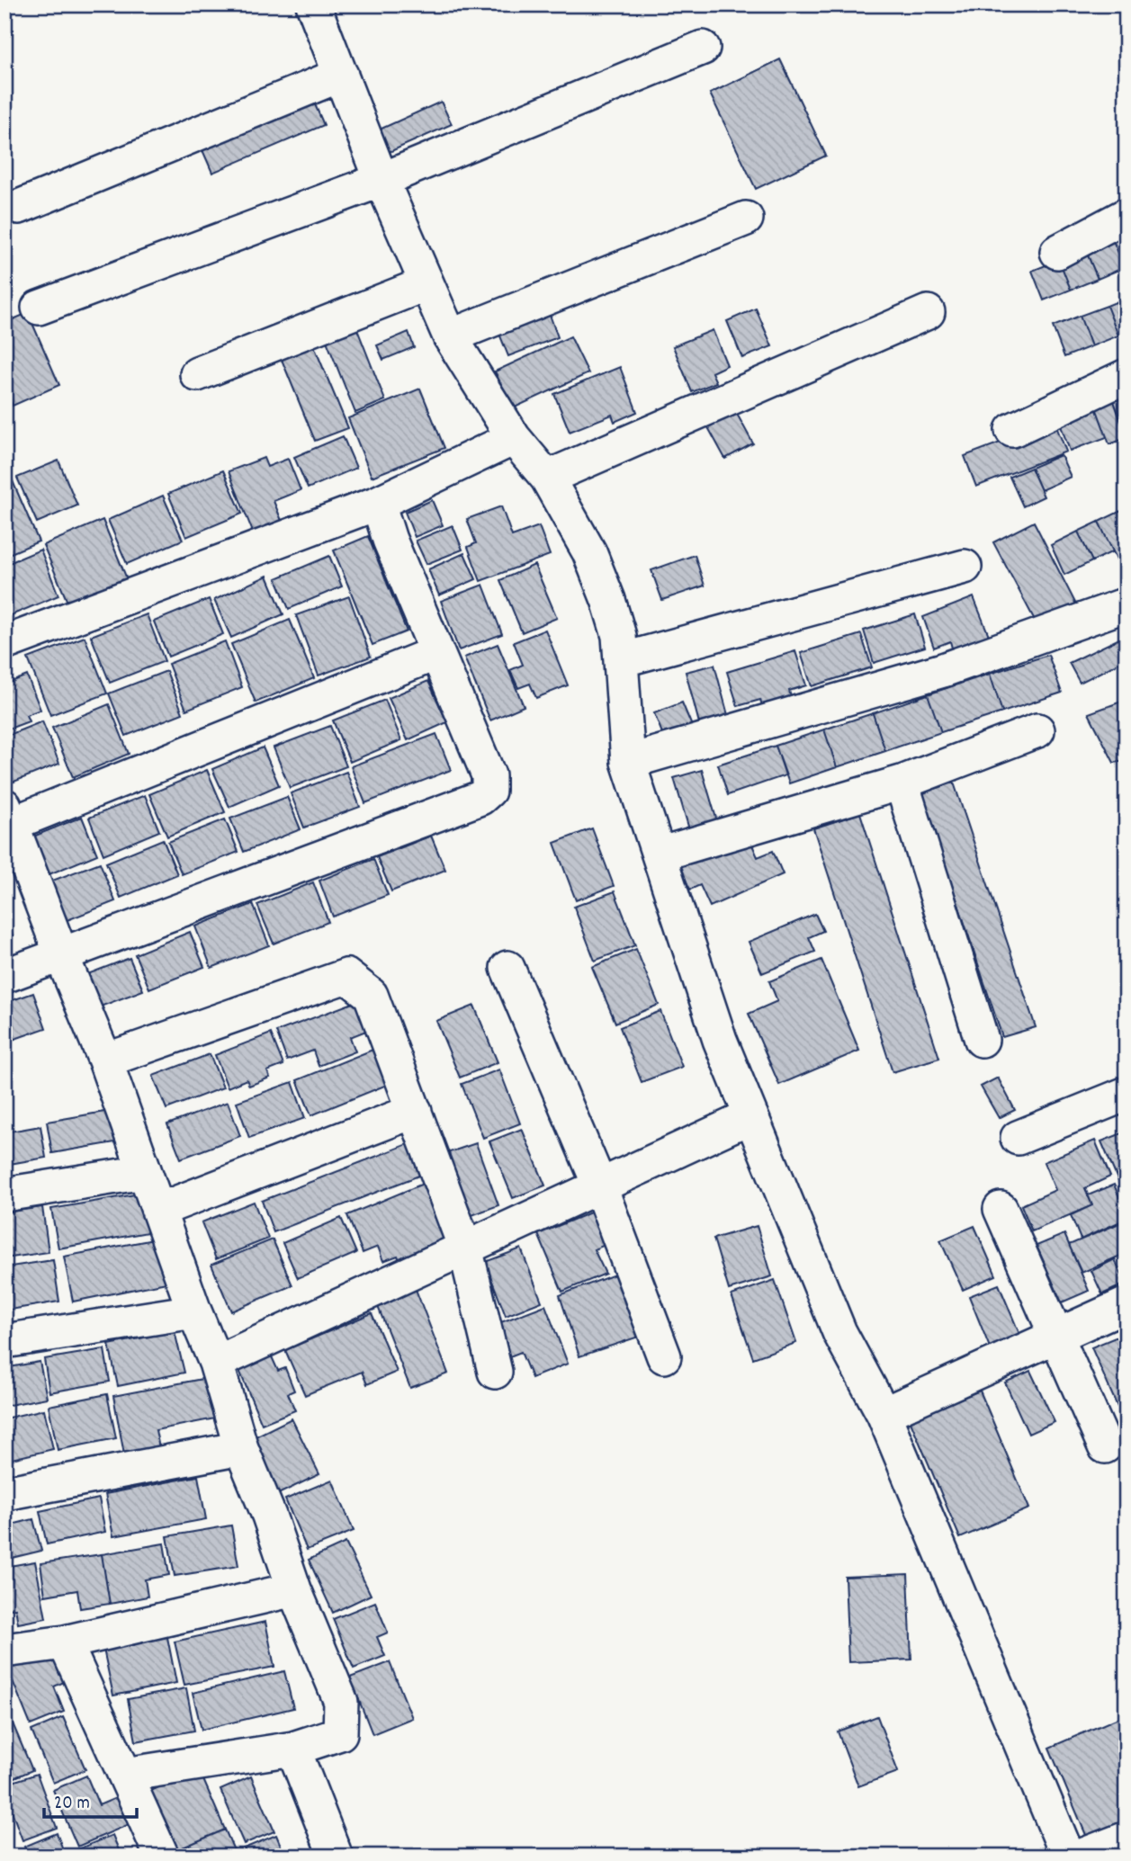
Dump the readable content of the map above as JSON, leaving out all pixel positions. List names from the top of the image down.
{
  "scale_bar": "20 m"
}
